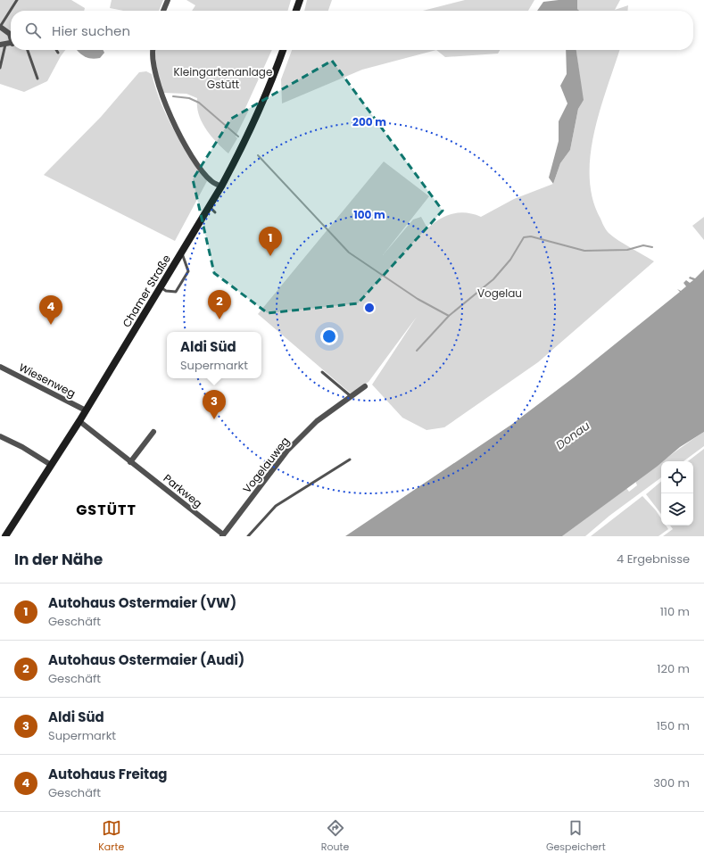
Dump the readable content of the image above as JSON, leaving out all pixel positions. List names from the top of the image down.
{
  "streets": {
    "main road": ["Chamer Straße"],
    "street": ["Wiesenweg", "Vogelauweg", "Parkweg"]
  },
  "crossings": [
    ["Chamer Straße", "Wiesenweg"],
    ["Chamer Straße", "Parkweg"],
    ["Vogelauweg", "Parkweg"]
  ],
  "districts": ["GSTÜTT"],
  "water": ["Donau"],
  "parks": ["Kleingartenanlage Gstütt", "Vogelau"],
  "page": {
    "search": "Hier suchen",
    "pins": [
      "1",
      "2",
      "4",
      "3"
    ],
    "popup": ["Aldi Süd", "Supermarkt"],
    "heading": ["In der Nähe", "4 Ergebnisse"],
    "list": [
      {
        "mark": "1",
        "name": "Autohaus Ostermaier (VW)",
        "note": "Geschäft",
        "value": "110 m"
      },
      {
        "mark": "2",
        "name": "Autohaus Ostermaier (Audi)",
        "note": "Geschäft",
        "value": "120 m"
      },
      {
        "mark": "3",
        "name": "Aldi Süd",
        "note": "Supermarkt",
        "value": "150 m"
      },
      {
        "mark": "4",
        "name": "Autohaus Freitag",
        "note": "Geschäft",
        "value": "300 m"
      }
    ],
    "nav": ["Karte", "Route", "Gespeichert"]
  },
  "rings": ["200 m", "100 m"]
}
